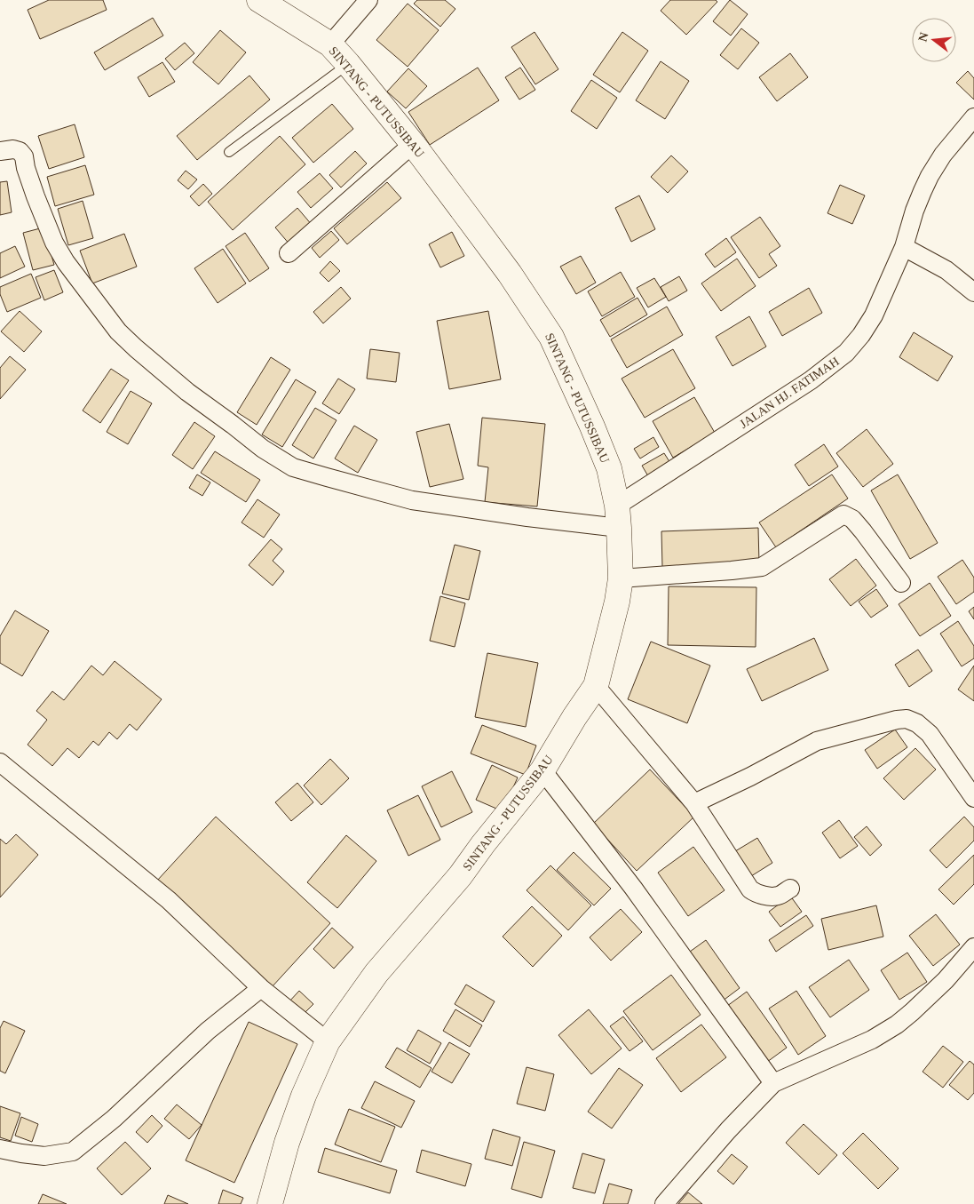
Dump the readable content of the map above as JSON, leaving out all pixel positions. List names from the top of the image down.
{
  "streets": {
    "highway": ["SINTANG - PUTUSSIBAU"],
    "street": ["JALAN HJ. FATIMAH"]
  },
  "crossings": [
    ["SINTANG - PUTUSSIBAU", "JALAN HJ. FATIMAH"]
  ],
  "north": "left"
}
